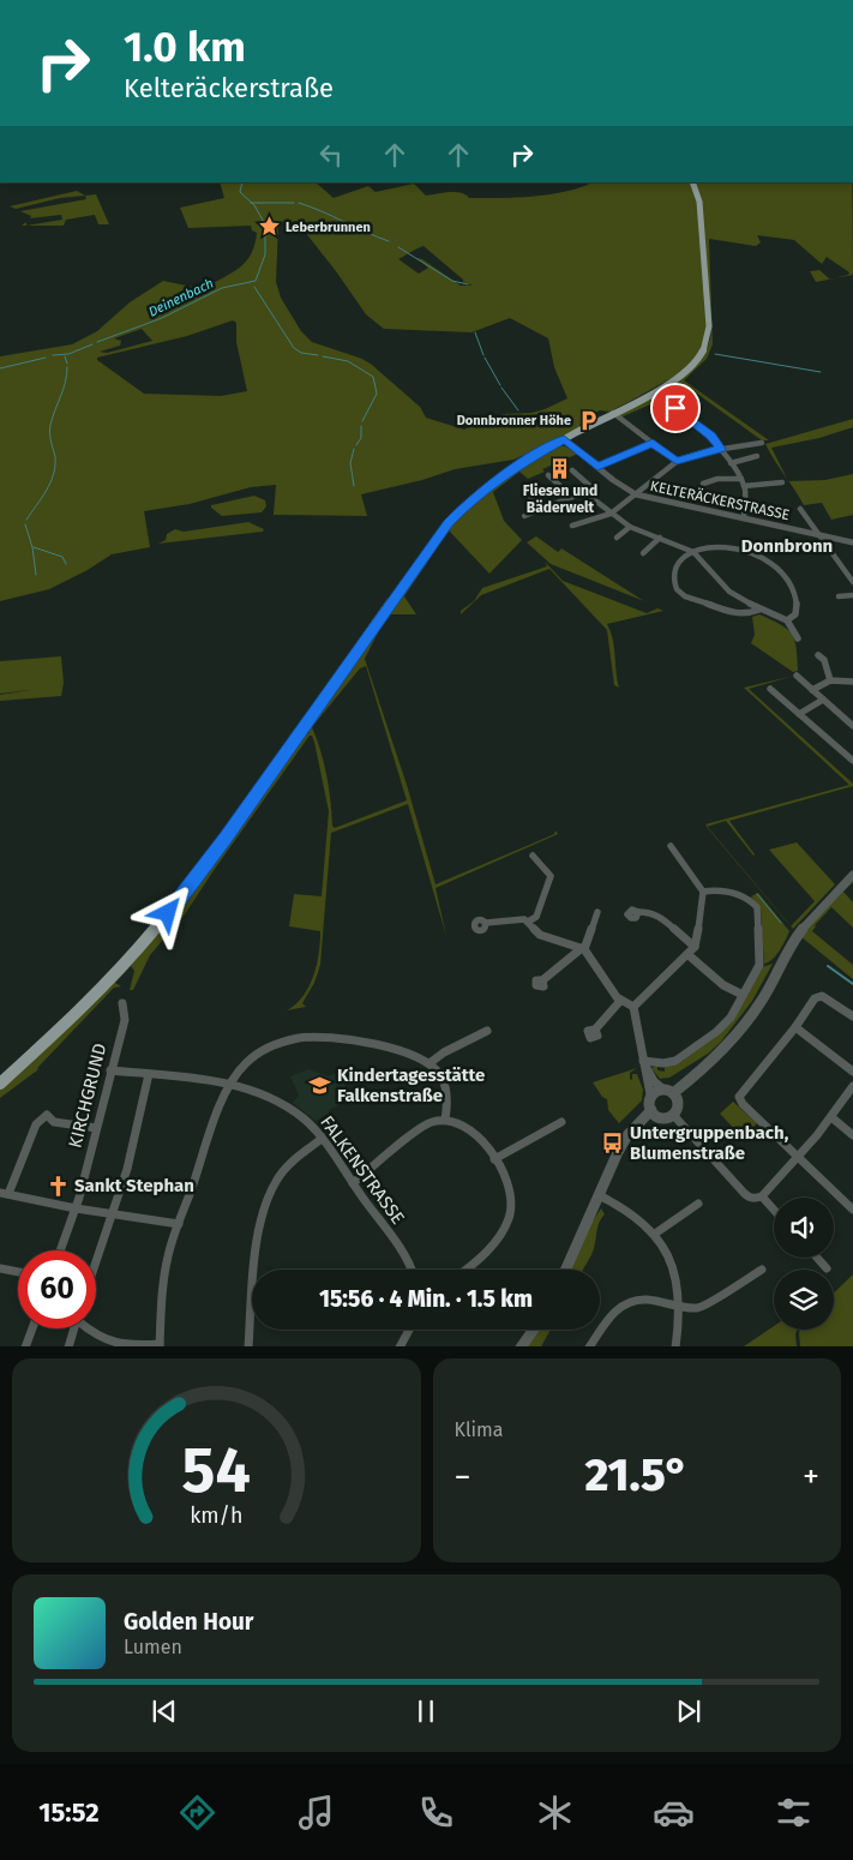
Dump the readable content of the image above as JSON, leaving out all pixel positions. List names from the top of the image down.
{
  "streets": {
    "street": ["KELTERÄCKERSTRASSE", "KIRCHGRUND", "FALKENSTRASSE"]
  },
  "crossings": [
    ["KIRCHGRUND", "FALKENSTRASSE"]
  ],
  "districts": ["Donnbronn"],
  "water": ["Deinenbach"],
  "places": {
    "place": ["Leberbrunnen"],
    "parking": ["Donnbronner Höhe"],
    "building": ["Fliesen und Bäderwelt"],
    "school or university": ["Kindertagesstätte Falkenstraße"],
    "bus stop": ["Untergruppenbach, Blumenstraße"],
    "church": ["Sankt Stephan"]
  },
  "page": {
    "turn": ["1.0 km", "Kelteräckerstraße"],
    "limit": "60",
    "trip": "15:56 · 4 Min. · 1.5 km",
    "tile": "Klima",
    "heat": ["−", "21.5°", "+"],
    "song": ["Golden Hour", "Lumen"],
    "tabs": "15:52",
    "gauge": ["54", "km/h"]
  }
}
